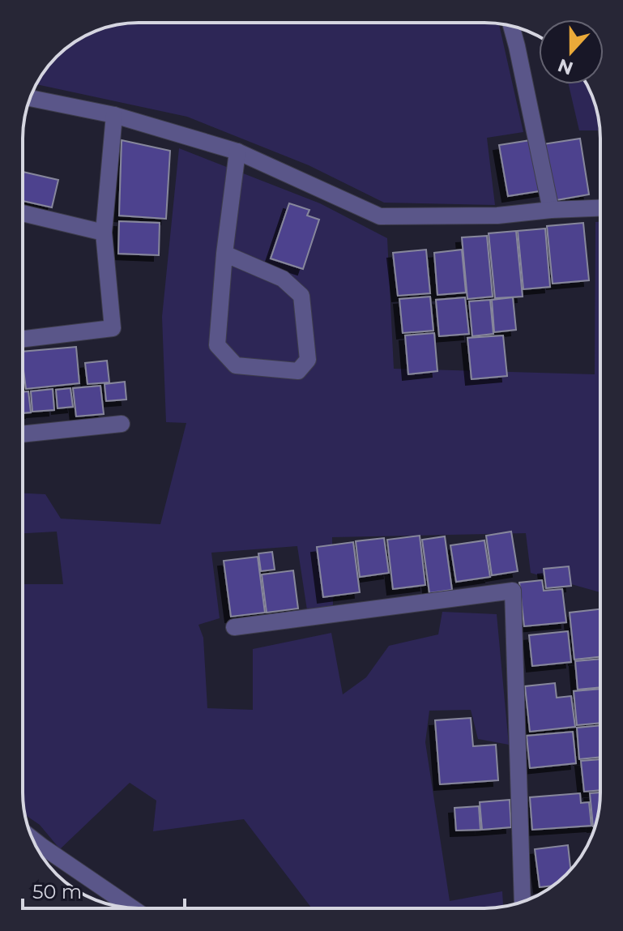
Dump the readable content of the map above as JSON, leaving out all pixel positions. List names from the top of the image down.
{
  "scale_bar": "50 m",
  "north": "bottom"
}
